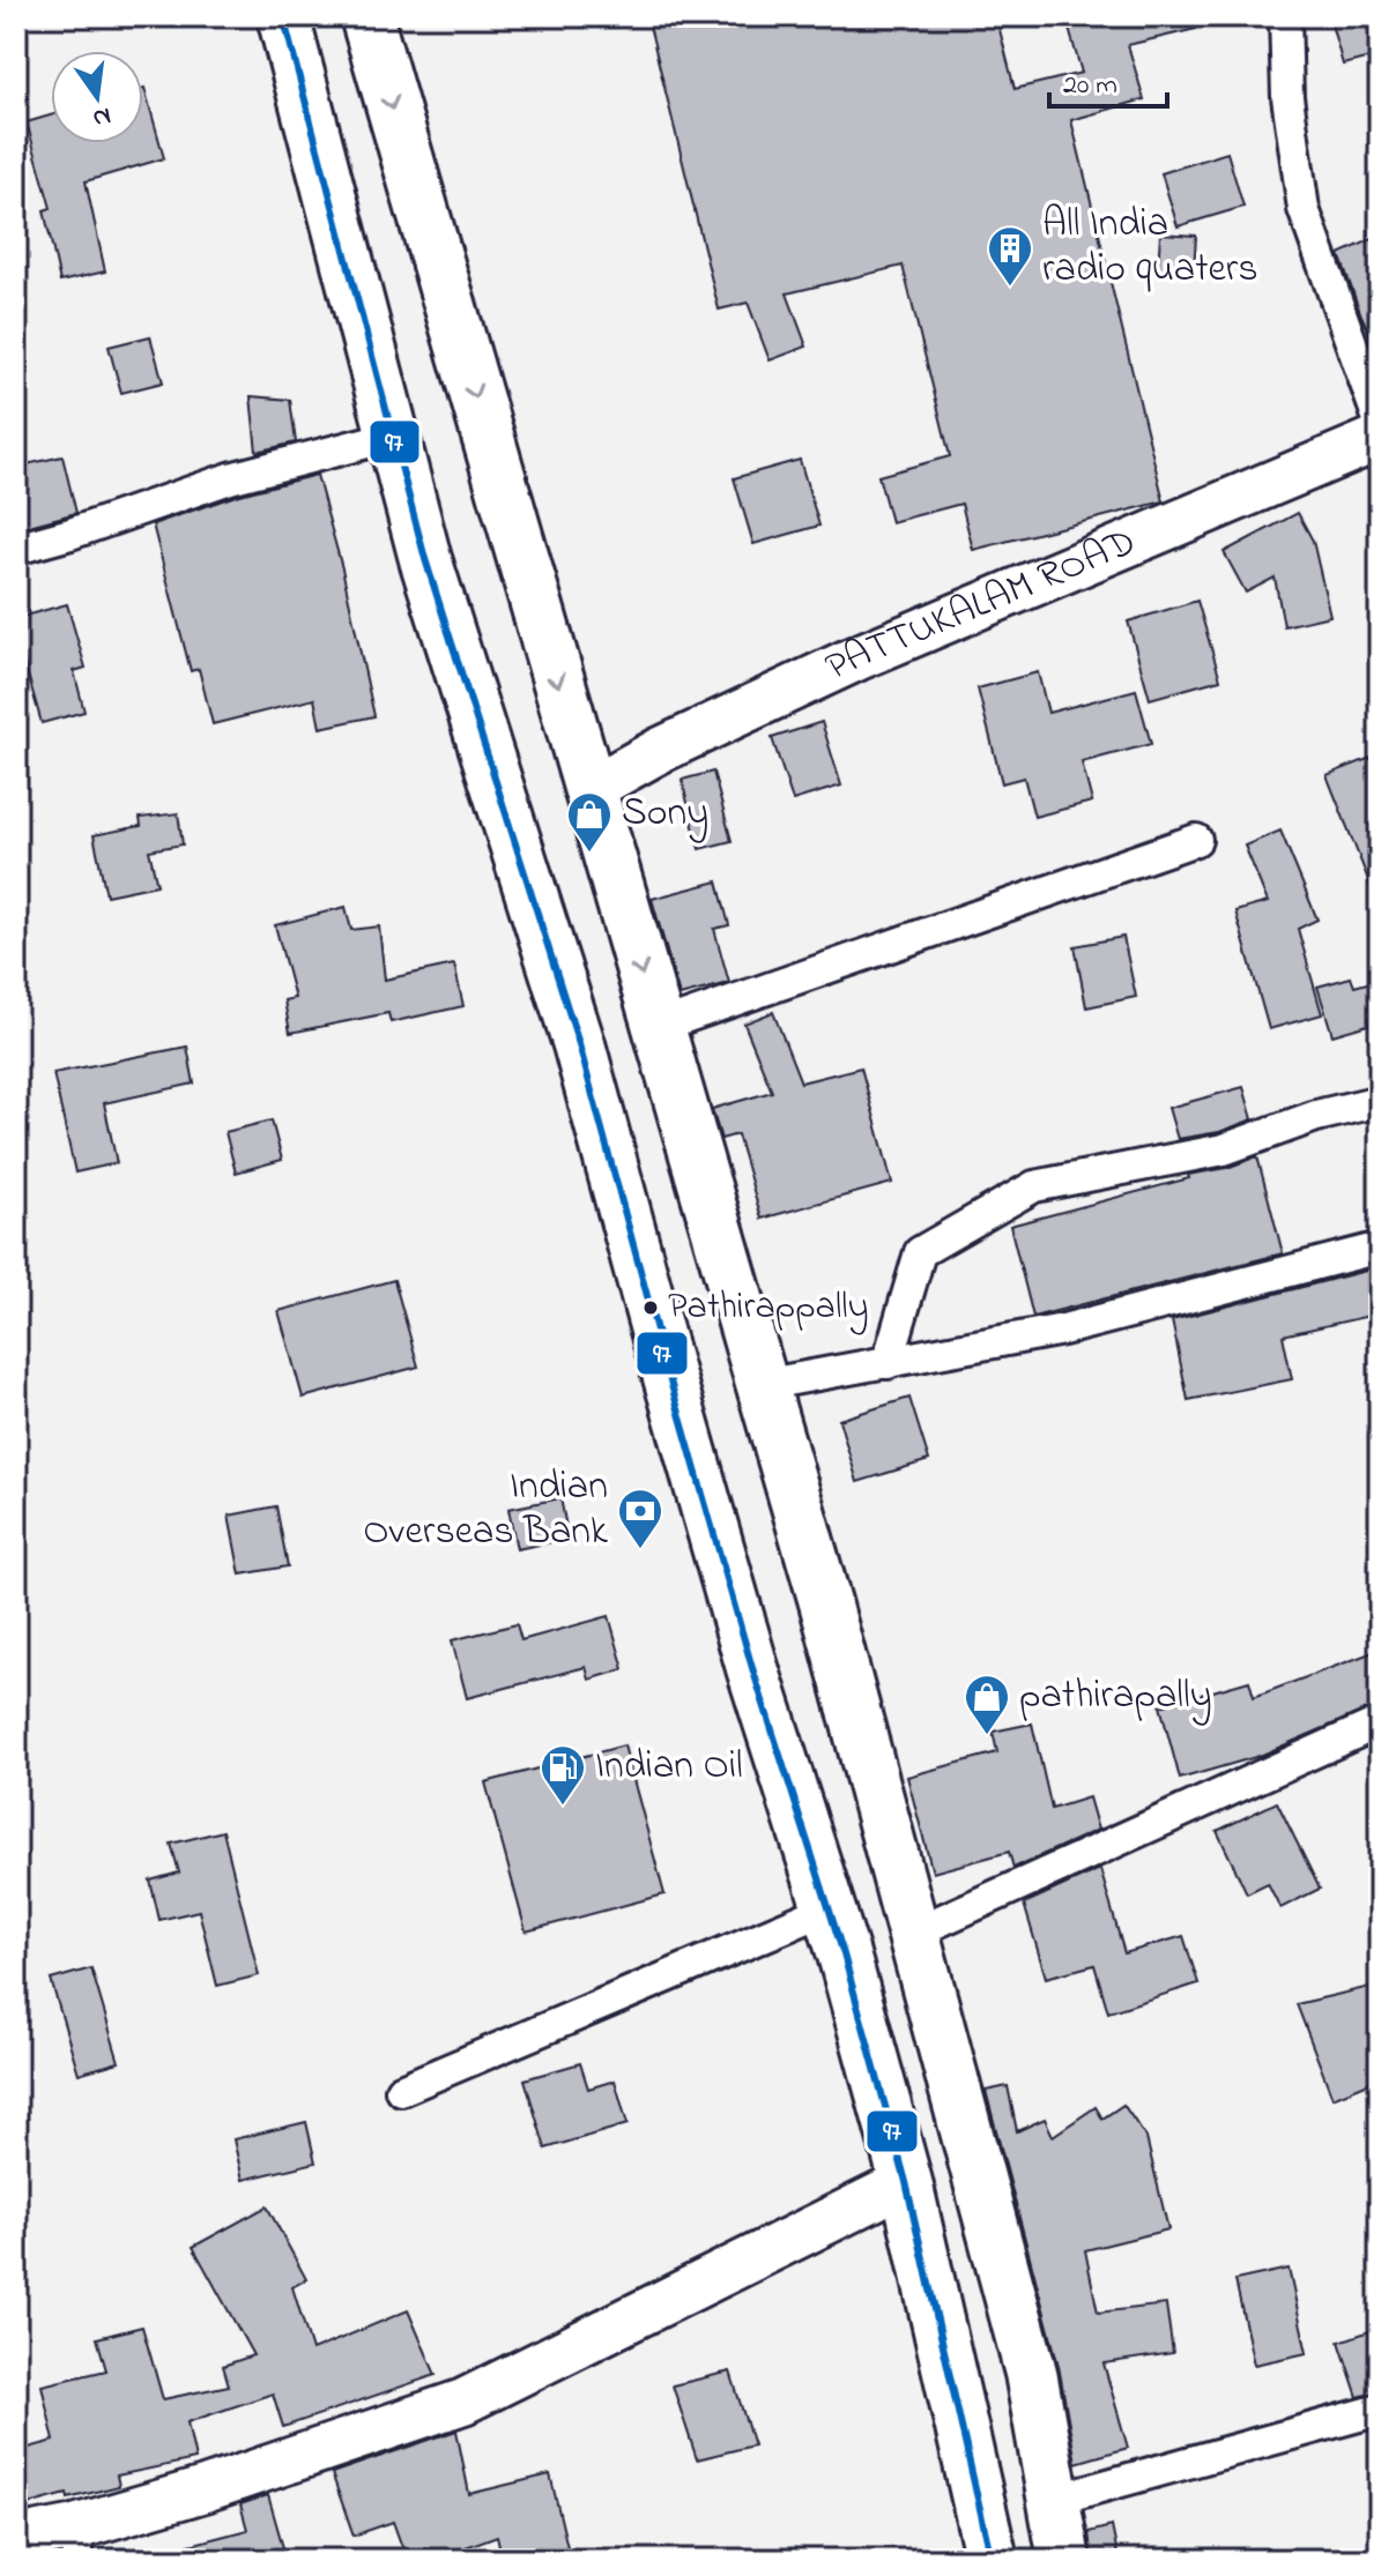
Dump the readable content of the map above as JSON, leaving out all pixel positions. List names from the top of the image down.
{
  "streets": {
    "main road": ["PATTUKALAM ROAD"]
  },
  "places": {
    "building": ["All India radio quaters"],
    "shop": ["Sony", "pathirapally"],
    "other": ["Pathirappally"],
    "bank": ["Indian Overseas Bank"],
    "fuel station": ["Indian Oil"]
  },
  "lines": ["transit line 97"],
  "scale_bar": "20 m",
  "north": "bottom"
}
